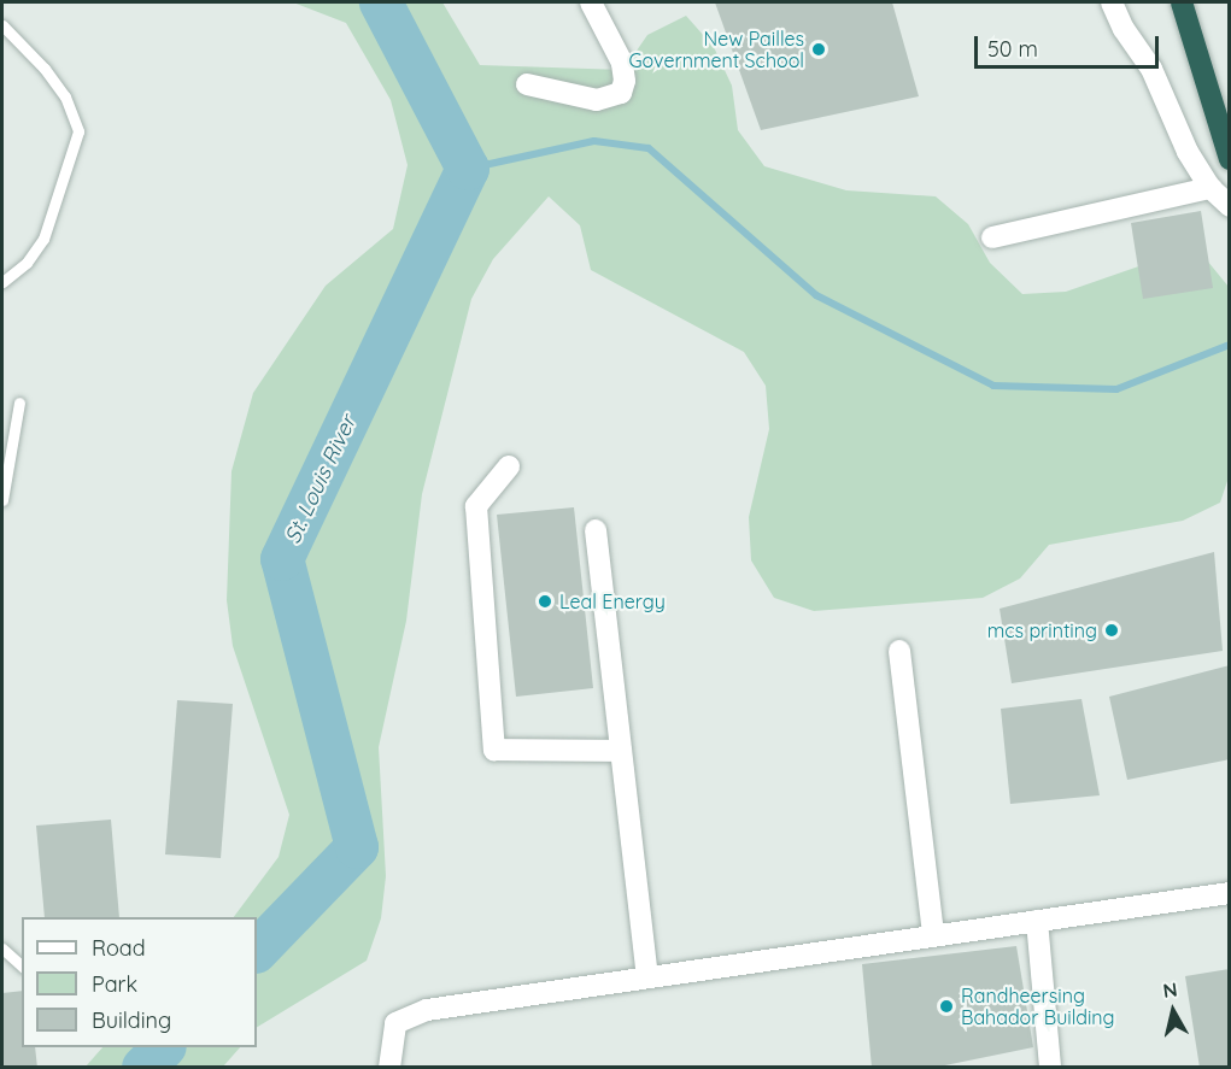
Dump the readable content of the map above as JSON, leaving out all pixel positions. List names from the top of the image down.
{
  "water": ["St. Louis River"],
  "places": [
    "New Pailles Government School",
    "Leal Energy",
    "mcs printing",
    "Randheersing Bahador Building"
  ],
  "legend": ["Road", "Park", "Building"],
  "scale_bar": "50 m",
  "north": "top"
}
